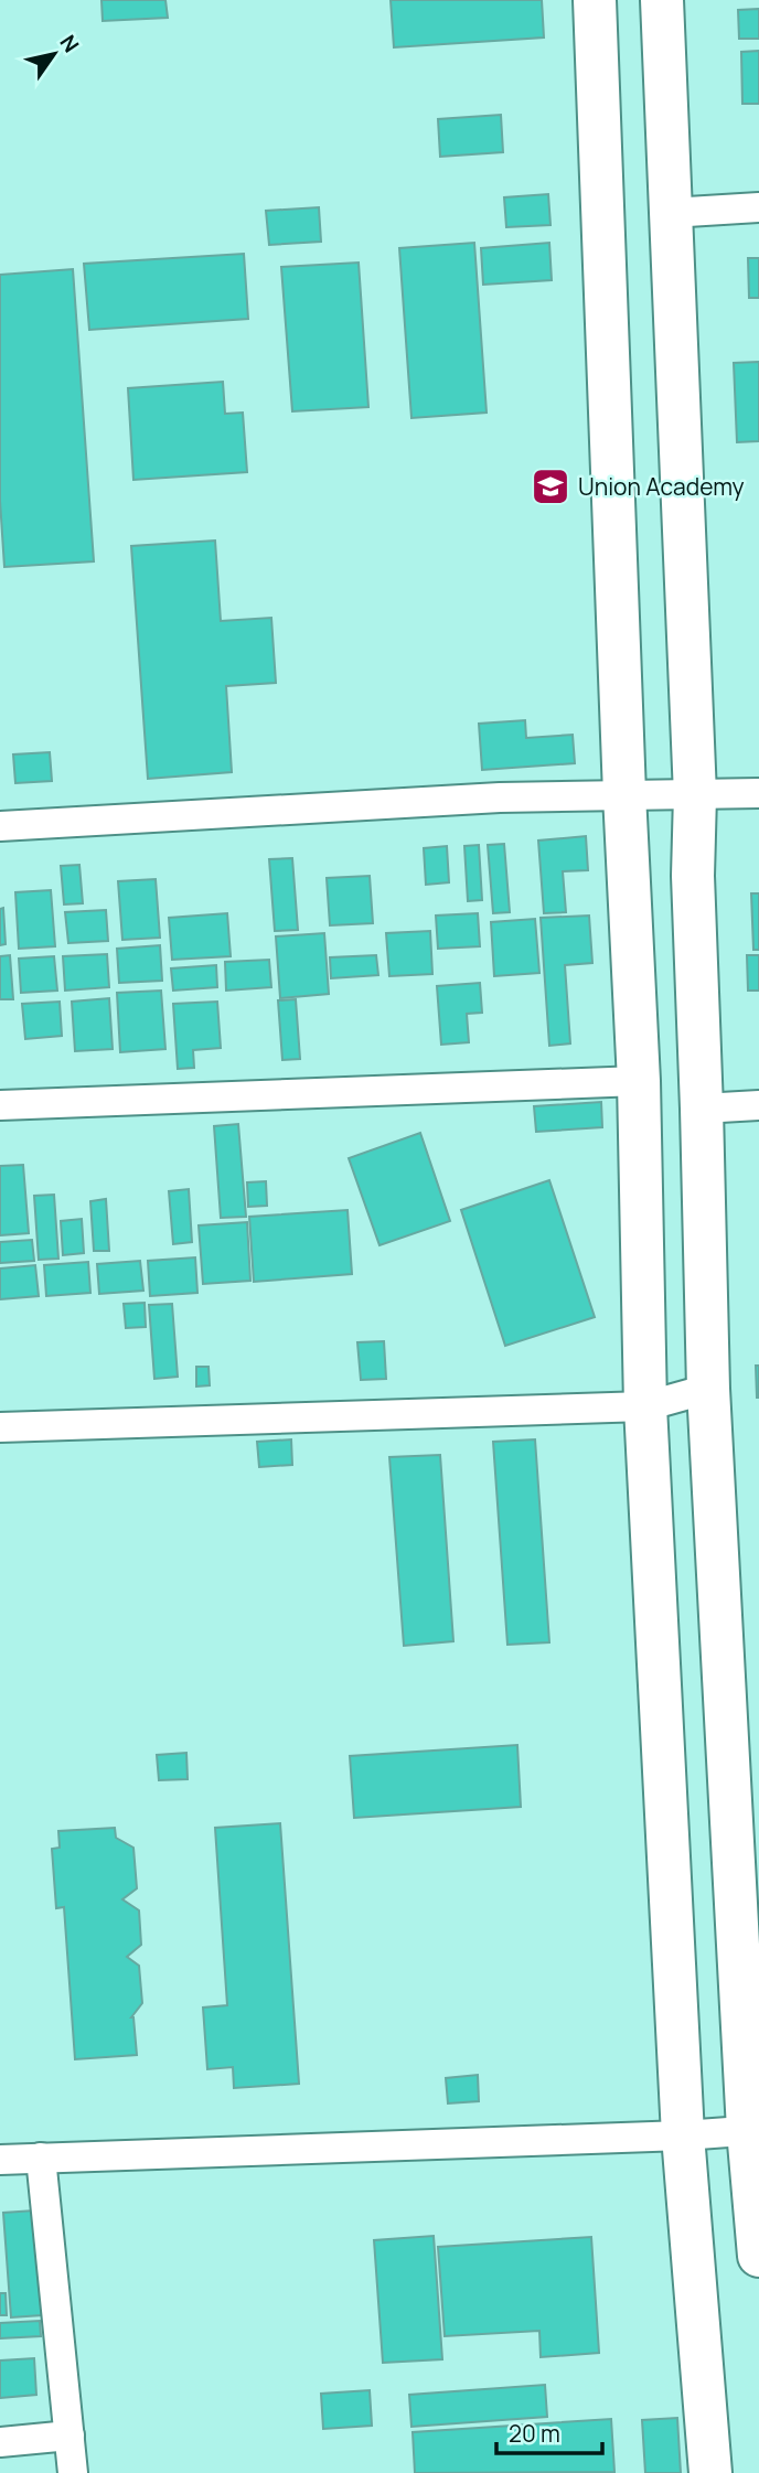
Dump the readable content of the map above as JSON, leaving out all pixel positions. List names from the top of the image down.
{
  "places": {
    "school or university": ["Union Academy"]
  },
  "scale_bar": "20 m",
  "north": "top right"
}
